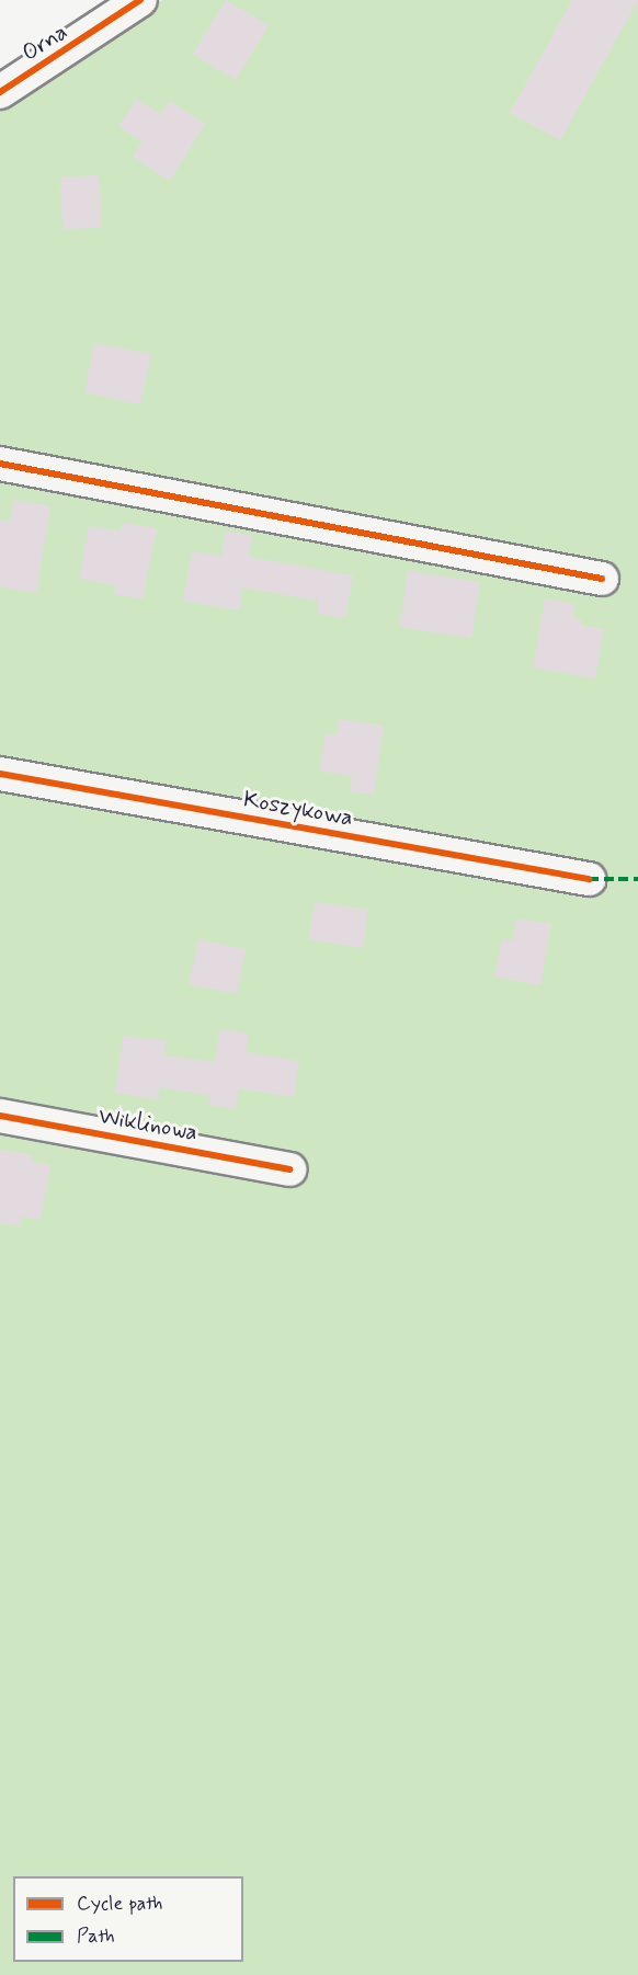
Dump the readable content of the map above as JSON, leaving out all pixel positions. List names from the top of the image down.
{
  "streets": {
    "street": ["Orna", "Koszykowa", "Wiklinowa"]
  },
  "legend": ["Cycle path", "Path"]
}
